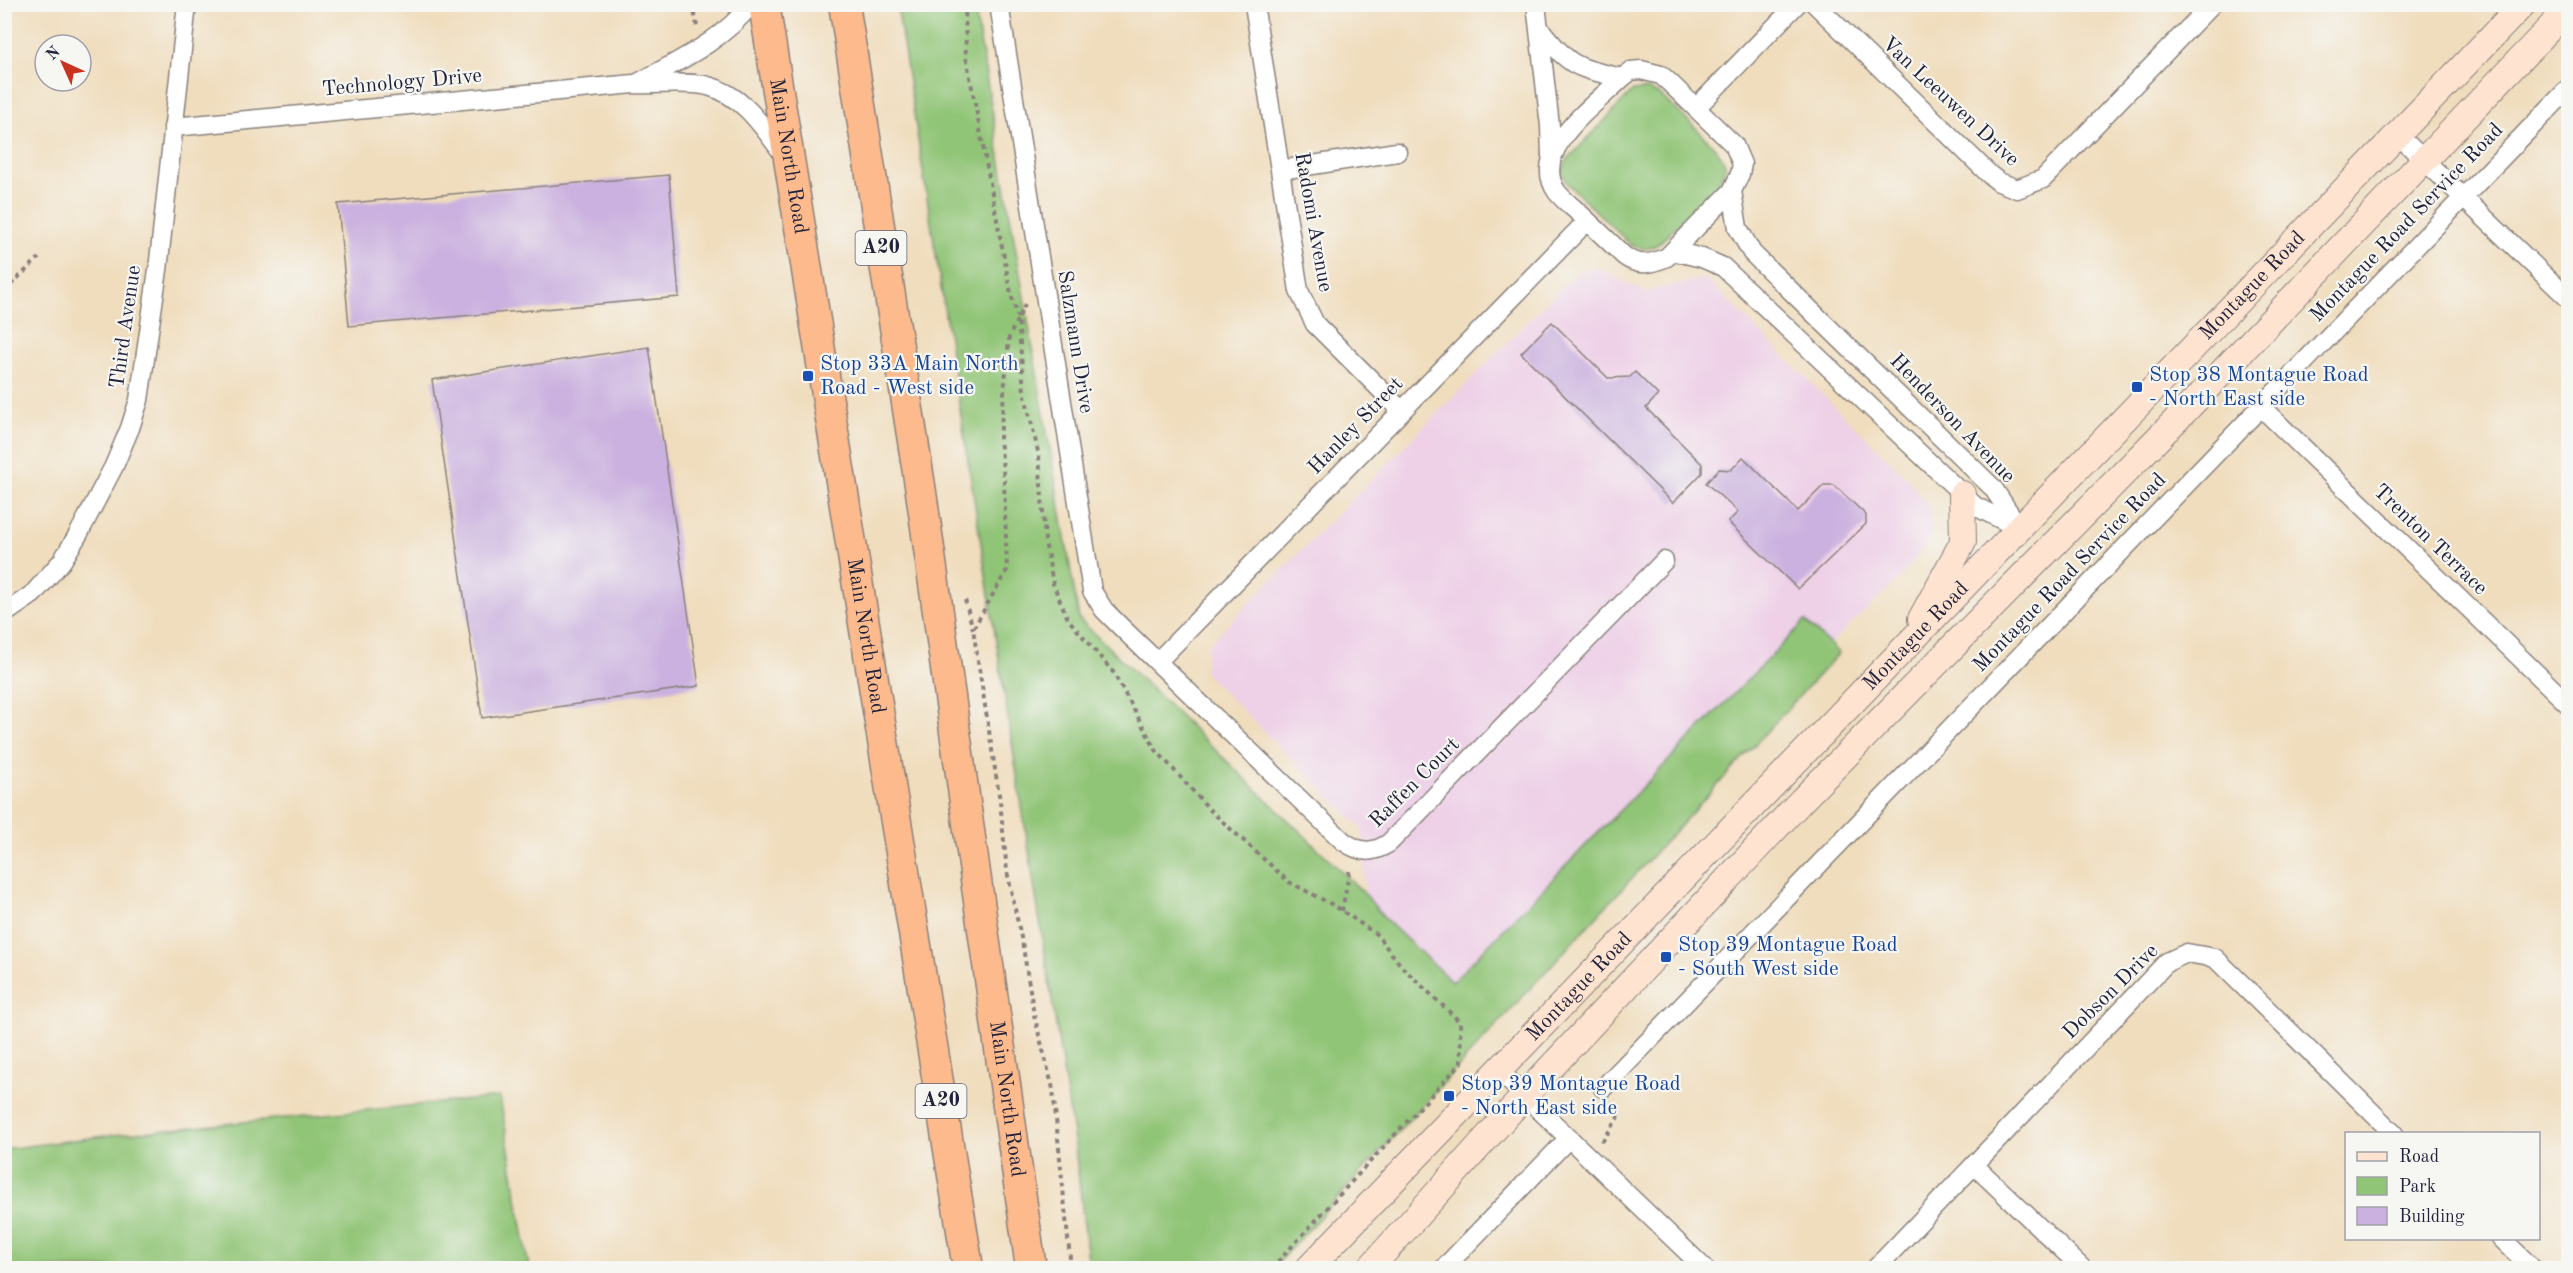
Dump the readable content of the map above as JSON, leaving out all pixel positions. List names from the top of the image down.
{
  "streets": {
    "highway": ["Main North Road", "A20"],
    "main road": ["Montague Road"],
    "street": [
      "Technology Drive",
      "Van Leeuwen Drive",
      "Radomi Avenue",
      "Montague Road Service Road",
      "Third Avenue",
      "Salzmann Drive",
      "Henderson Avenue",
      "Hanley Street",
      "Trenton Terrace",
      "Raffen Court",
      "Dobson Drive"
    ]
  },
  "crossings": [
    ["Technology Drive", "Main North Road"],
    ["Technology Drive", "Third Avenue"],
    ["Radomi Avenue", "Hanley Street"],
    ["Montague Road Service Road", "Trenton Terrace"],
    ["Montague Road", "Henderson Avenue"],
    ["Salzmann Drive", "Hanley Street"],
    ["Salzmann Drive", "Raffen Court"],
    ["Henderson Avenue", "Hanley Street"],
    ["Hanley Street", "Raffen Court"]
  ],
  "places": {
    "transit": [
      "Stop 33A Main North Road - West side",
      "Stop 38 Montague Road - North East side",
      "Stop 39 Montague Road - South West side",
      "Stop 39 Montague Road - North East side"
    ]
  },
  "legend": ["Road", "Park", "Building"],
  "north": "top left"
}
